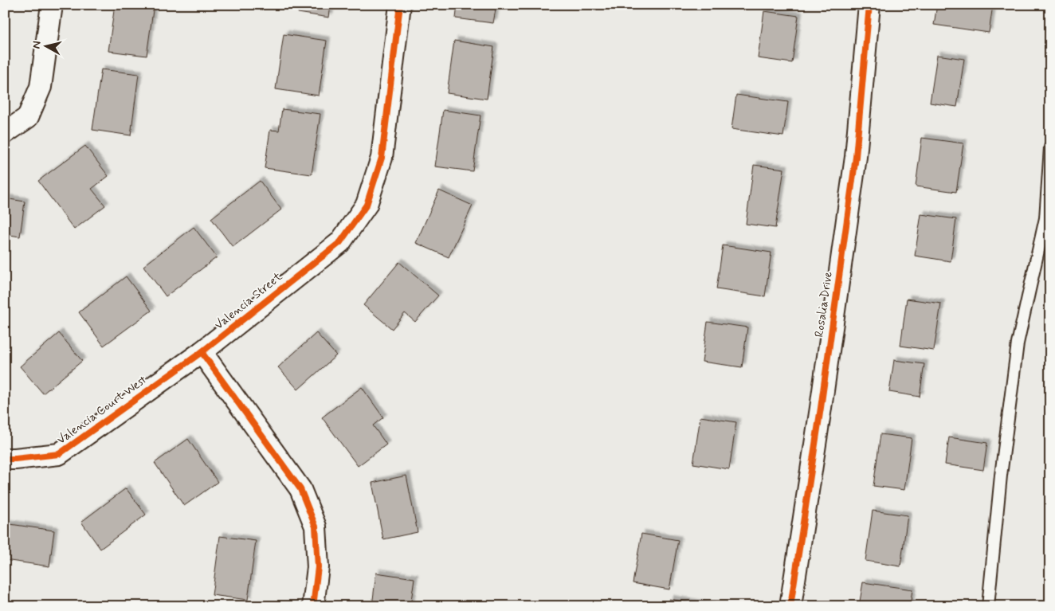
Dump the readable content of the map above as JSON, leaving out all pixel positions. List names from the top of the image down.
{
  "streets": {
    "street": ["Valencia Street", "Rosalia Drive", "Valencia Court West"]
  },
  "crossings": [
    ["Valencia Street", "Valencia Court West"]
  ],
  "north": "left"
}
